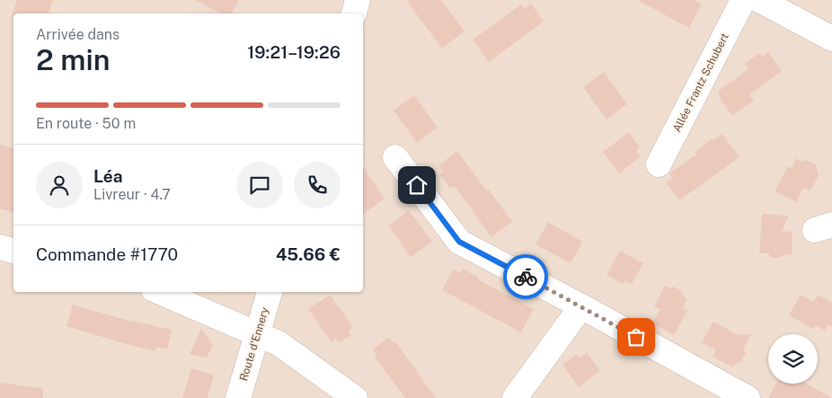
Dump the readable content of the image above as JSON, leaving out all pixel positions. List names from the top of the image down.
{
  "streets": {
    "street": ["Allée Frantz Schubert", "Route d'Ennery"]
  },
  "page": {
    "heading": ["2 min", "Arrivée dans", "19:21–19:26"],
    "panel": [
      "Léa",
      "Livreur · 4.7",
      "Commande #1770",
      "45.66 €"
    ],
    "bar": "En route · 50 m"
  }
}
